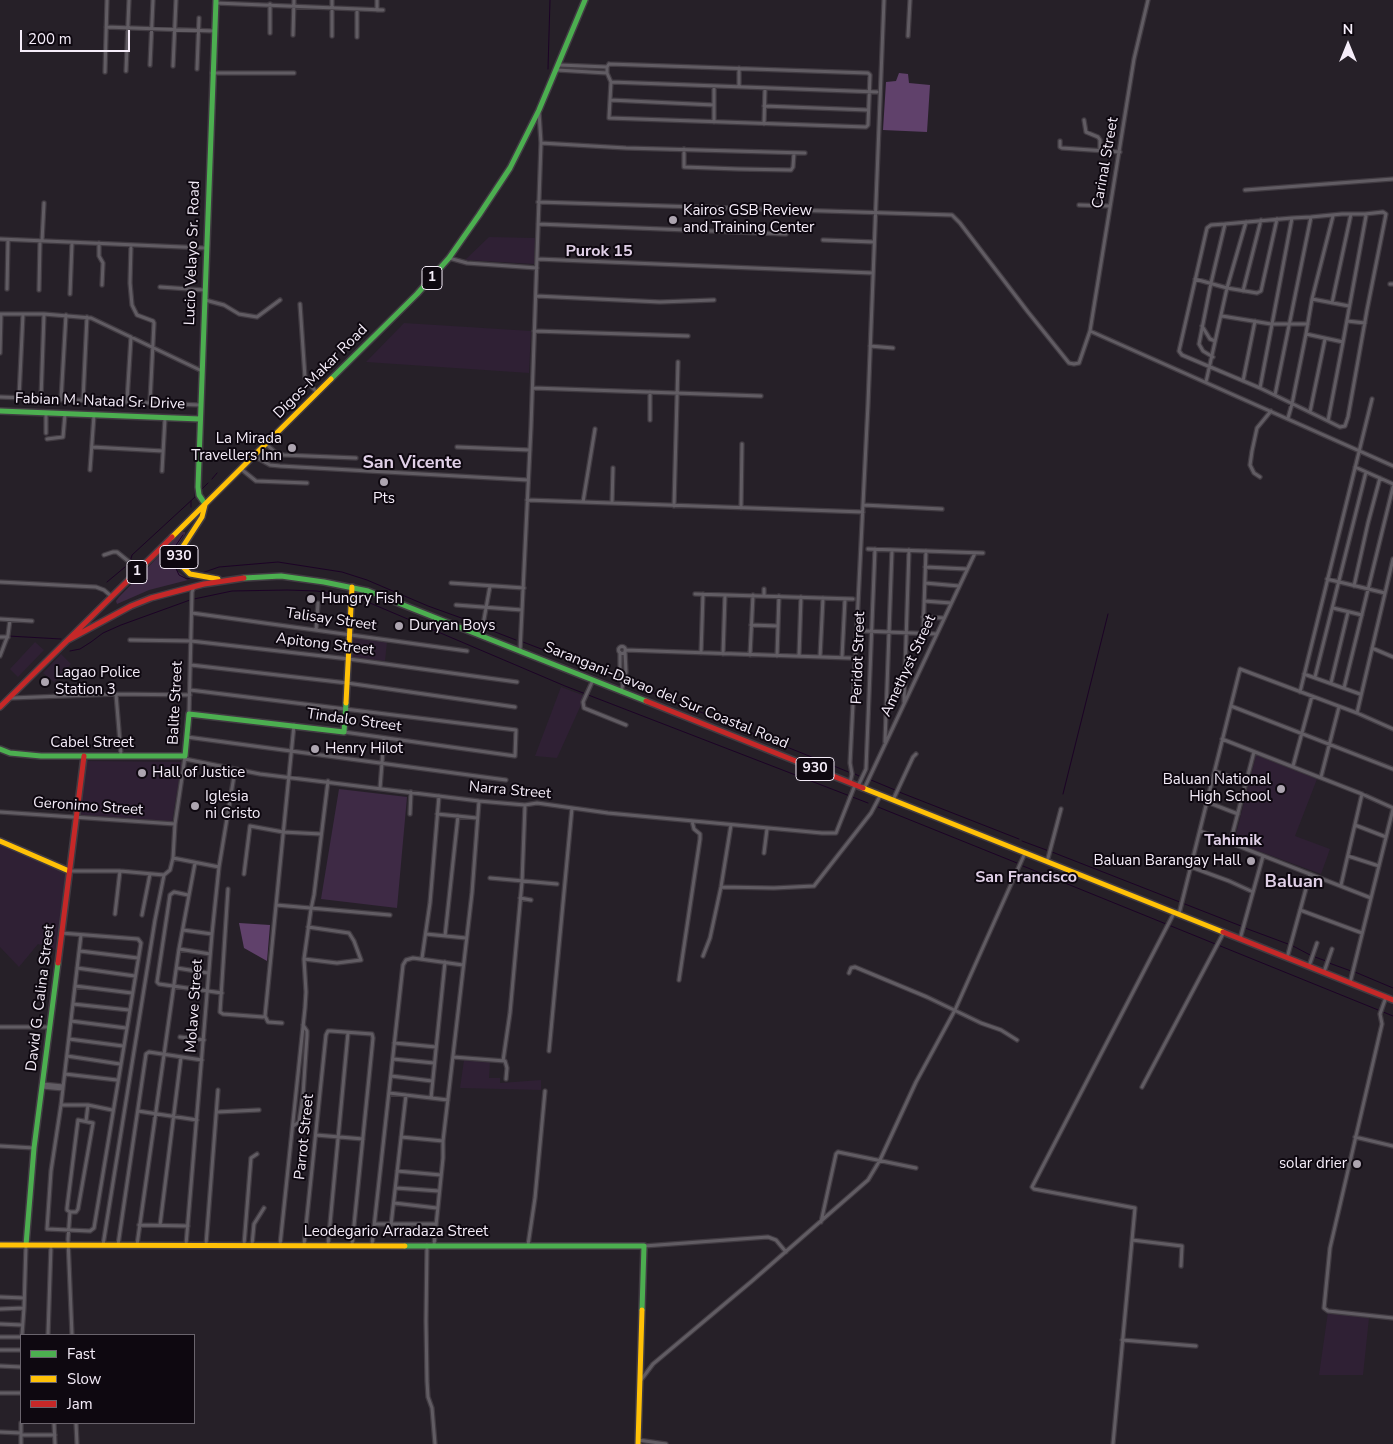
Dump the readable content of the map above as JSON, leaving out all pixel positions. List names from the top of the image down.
{
  "streets": {
    "main road": [
      "Lucio Velayo Sr. Road",
      "1",
      "Digos-Makar Road",
      "Fabian M. Natad Sr. Drive",
      "930",
      "Sarangani-Davao del Sur Coastal Road",
      "Balite Street",
      "Tindalo Street",
      "Cabel Street",
      "David G. Calina Street",
      "Leodegario Arradaza Street"
    ],
    "street": [
      "Carinal Street",
      "Talisay Street",
      "Apitong Street",
      "Peridot Street",
      "Amethyst Street",
      "Narra Street",
      "Geronimo Street",
      "Molave Street",
      "Parrot Street"
    ]
  },
  "crossings": [
    ["Lucio Velayo Sr. Road", "Digos-Makar Road"],
    ["Lucio Velayo Sr. Road", "Fabian M. Natad Sr. Drive"],
    ["Lucio Velayo Sr. Road", "Sarangani-Davao del Sur Coastal Road"],
    ["Digos-Makar Road", "Sarangani-Davao del Sur Coastal Road"],
    ["Talisay Street", "Balite Street"],
    ["Apitong Street", "Balite Street"],
    ["Amethyst Street", "Sarangani-Davao del Sur Coastal Road"],
    ["Sarangani-Davao del Sur Coastal Road", "Balite Street"],
    ["Sarangani-Davao del Sur Coastal Road", "Narra Street"],
    ["Balite Street", "Tindalo Street"],
    ["Balite Street", "Cabel Street"],
    ["Balite Street", "Narra Street"],
    ["Balite Street", "Geronimo Street"],
    ["Cabel Street", "Narra Street"],
    ["Cabel Street", "David G. Calina Street"],
    ["Narra Street", "Molave Street"],
    ["Geronimo Street", "David G. Calina Street"],
    ["David G. Calina Street", "Leodegario Arradaza Street"],
    ["Molave Street", "Leodegario Arradaza Street"],
    ["Parrot Street", "Leodegario Arradaza Street"]
  ],
  "districts": [
    "Purok 15",
    "San Vicente",
    "Tahimik",
    "San Francisco",
    "Baluan"
  ],
  "places": [
    "Kairos GSB Review and Training Center",
    "La Mirada Travellers Inn",
    "Pts",
    "Hungry Fish",
    "Duryan Boys",
    "Lagao Police Station 3",
    "Henry Hilot",
    "Hall of Justice",
    "Baluan National High School",
    "Iglesia ni Cristo",
    "Baluan Barangay Hall",
    "solar drier"
  ],
  "legend": ["Fast", "Slow", "Jam"],
  "scale_bar": "200 m",
  "north": "top"
}
